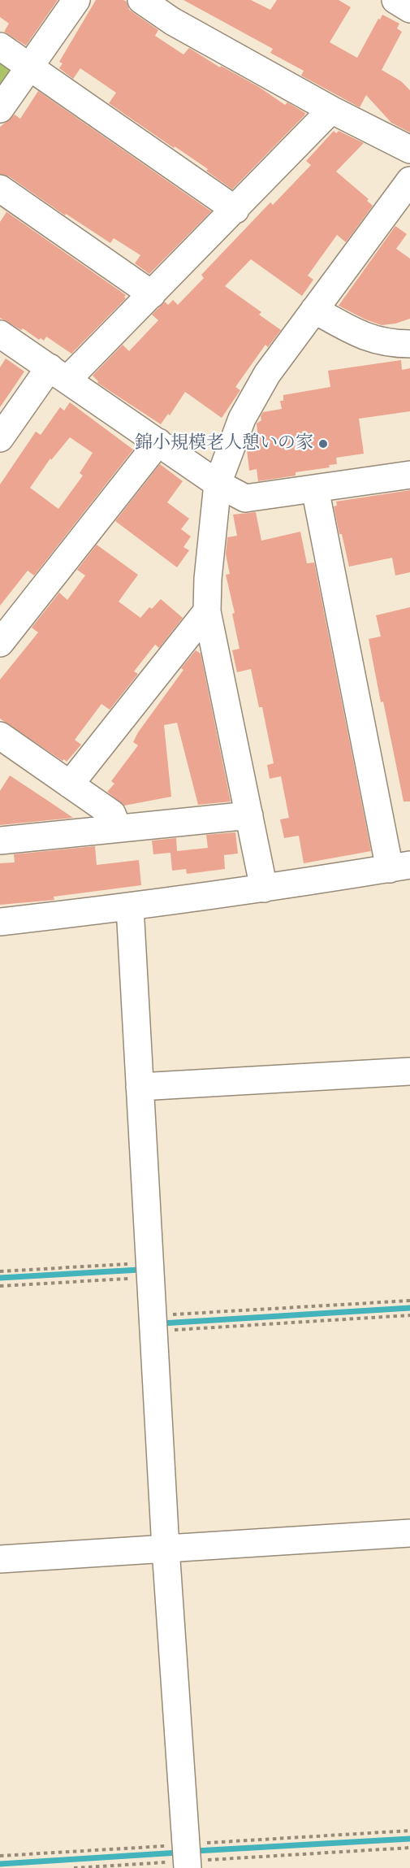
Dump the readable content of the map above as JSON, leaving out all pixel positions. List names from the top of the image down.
{
  "places": ["錦小規模老人憩いの家"]
}
